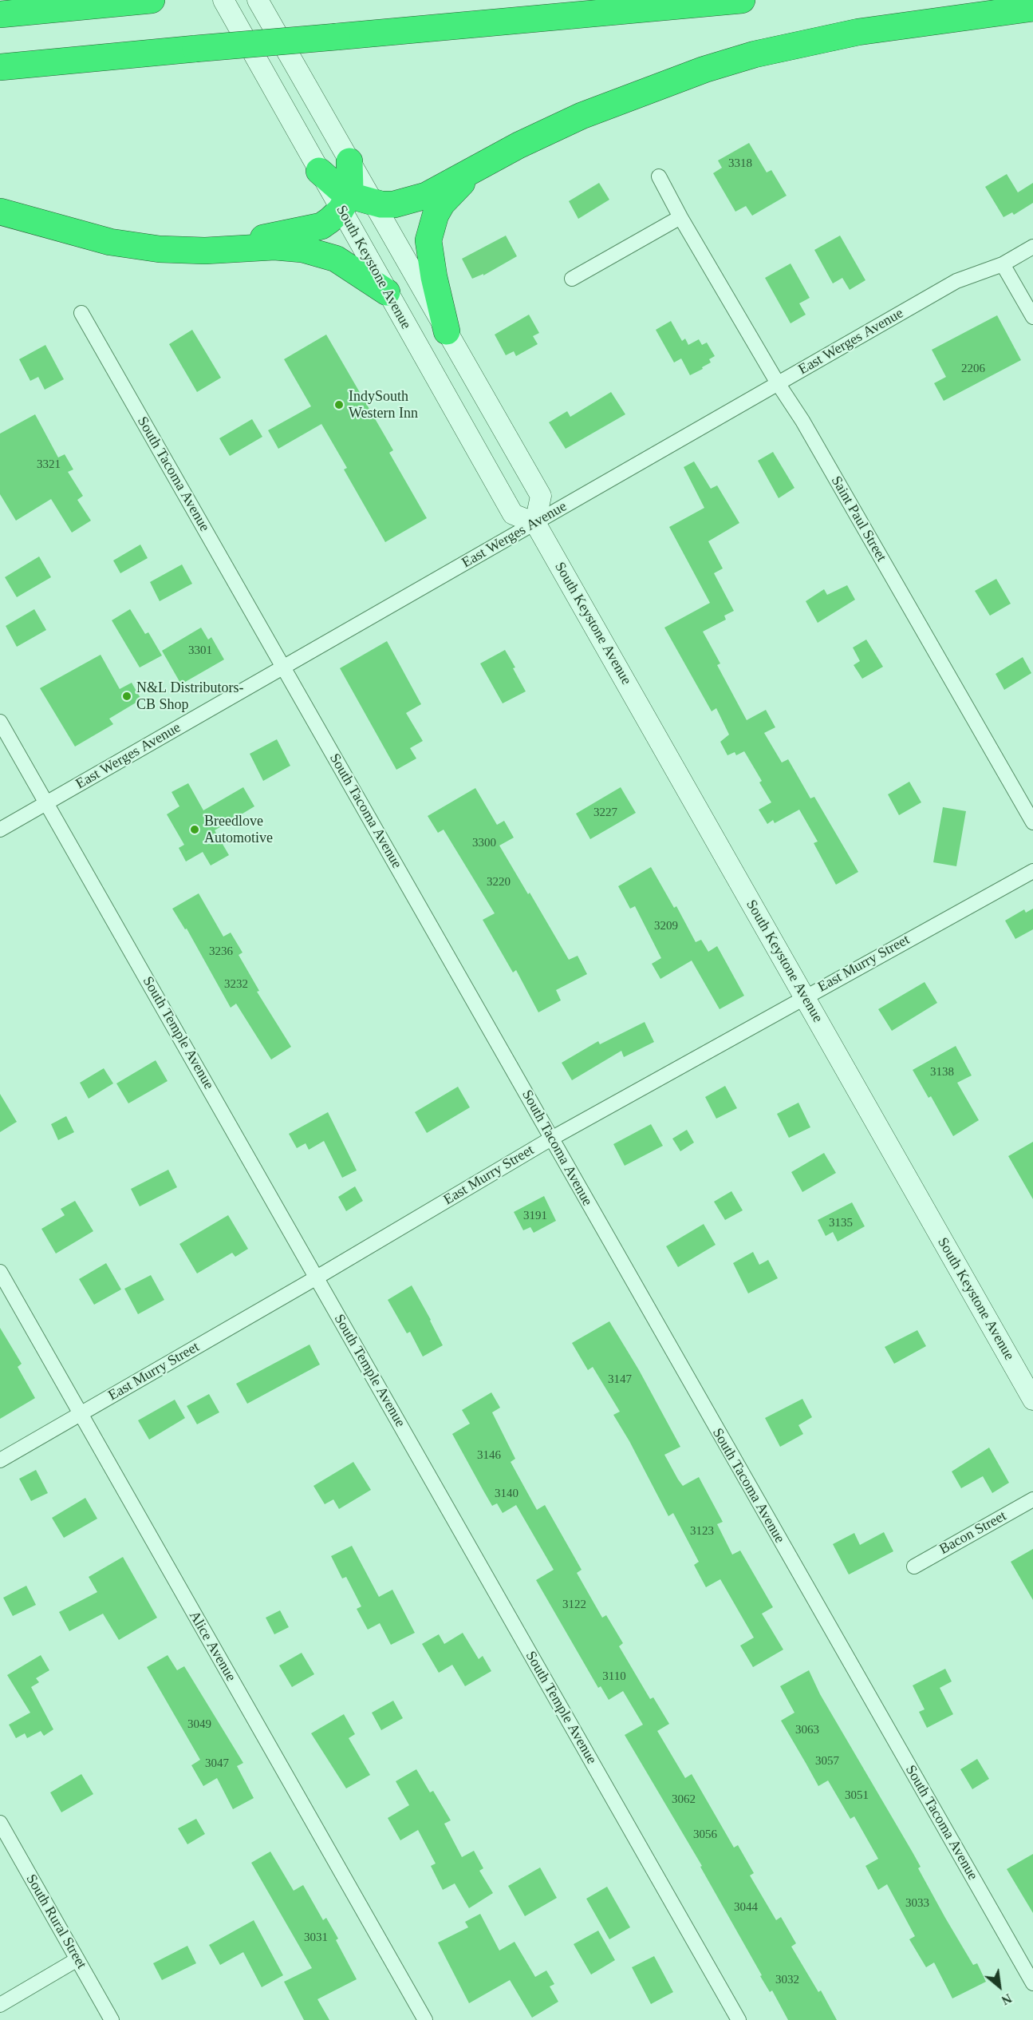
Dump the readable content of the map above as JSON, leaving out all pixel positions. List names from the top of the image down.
{
  "streets": {
    "main road": ["South Keystone Avenue"],
    "street": [
      "East Werges Avenue",
      "South Tacoma Avenue",
      "Saint Paul Street",
      "East Murry Street",
      "South Temple Avenue",
      "Bacon Street",
      "Alice Avenue",
      "South Rural Street"
    ]
  },
  "crossings": [
    ["South Keystone Avenue", "East Werges Avenue"],
    ["South Keystone Avenue", "East Murry Street"],
    ["East Werges Avenue", "South Tacoma Avenue"],
    ["East Werges Avenue", "Saint Paul Street"],
    ["East Werges Avenue", "South Temple Avenue"],
    ["South Tacoma Avenue", "East Murry Street"],
    ["East Murry Street", "South Temple Avenue"],
    ["East Murry Street", "Alice Avenue"]
  ],
  "places": ["IndySouth Western Inn", "N&L Distributors- CB Shop", "Breedlove Automotive"],
  "house_numbers": [
    "3318",
    "2206",
    "3321",
    "3301",
    "3227",
    "3300",
    "3220",
    "3209",
    "3236",
    "3232",
    "3138",
    "3191",
    "3135",
    "3147",
    "3146",
    "3140",
    "3123",
    "3122",
    "3110",
    "3049",
    "3063",
    "3057",
    "3047",
    "3051",
    "3062",
    "3056",
    "3033",
    "3044",
    "3031",
    "3032"
  ],
  "north": "bottom right"
}
